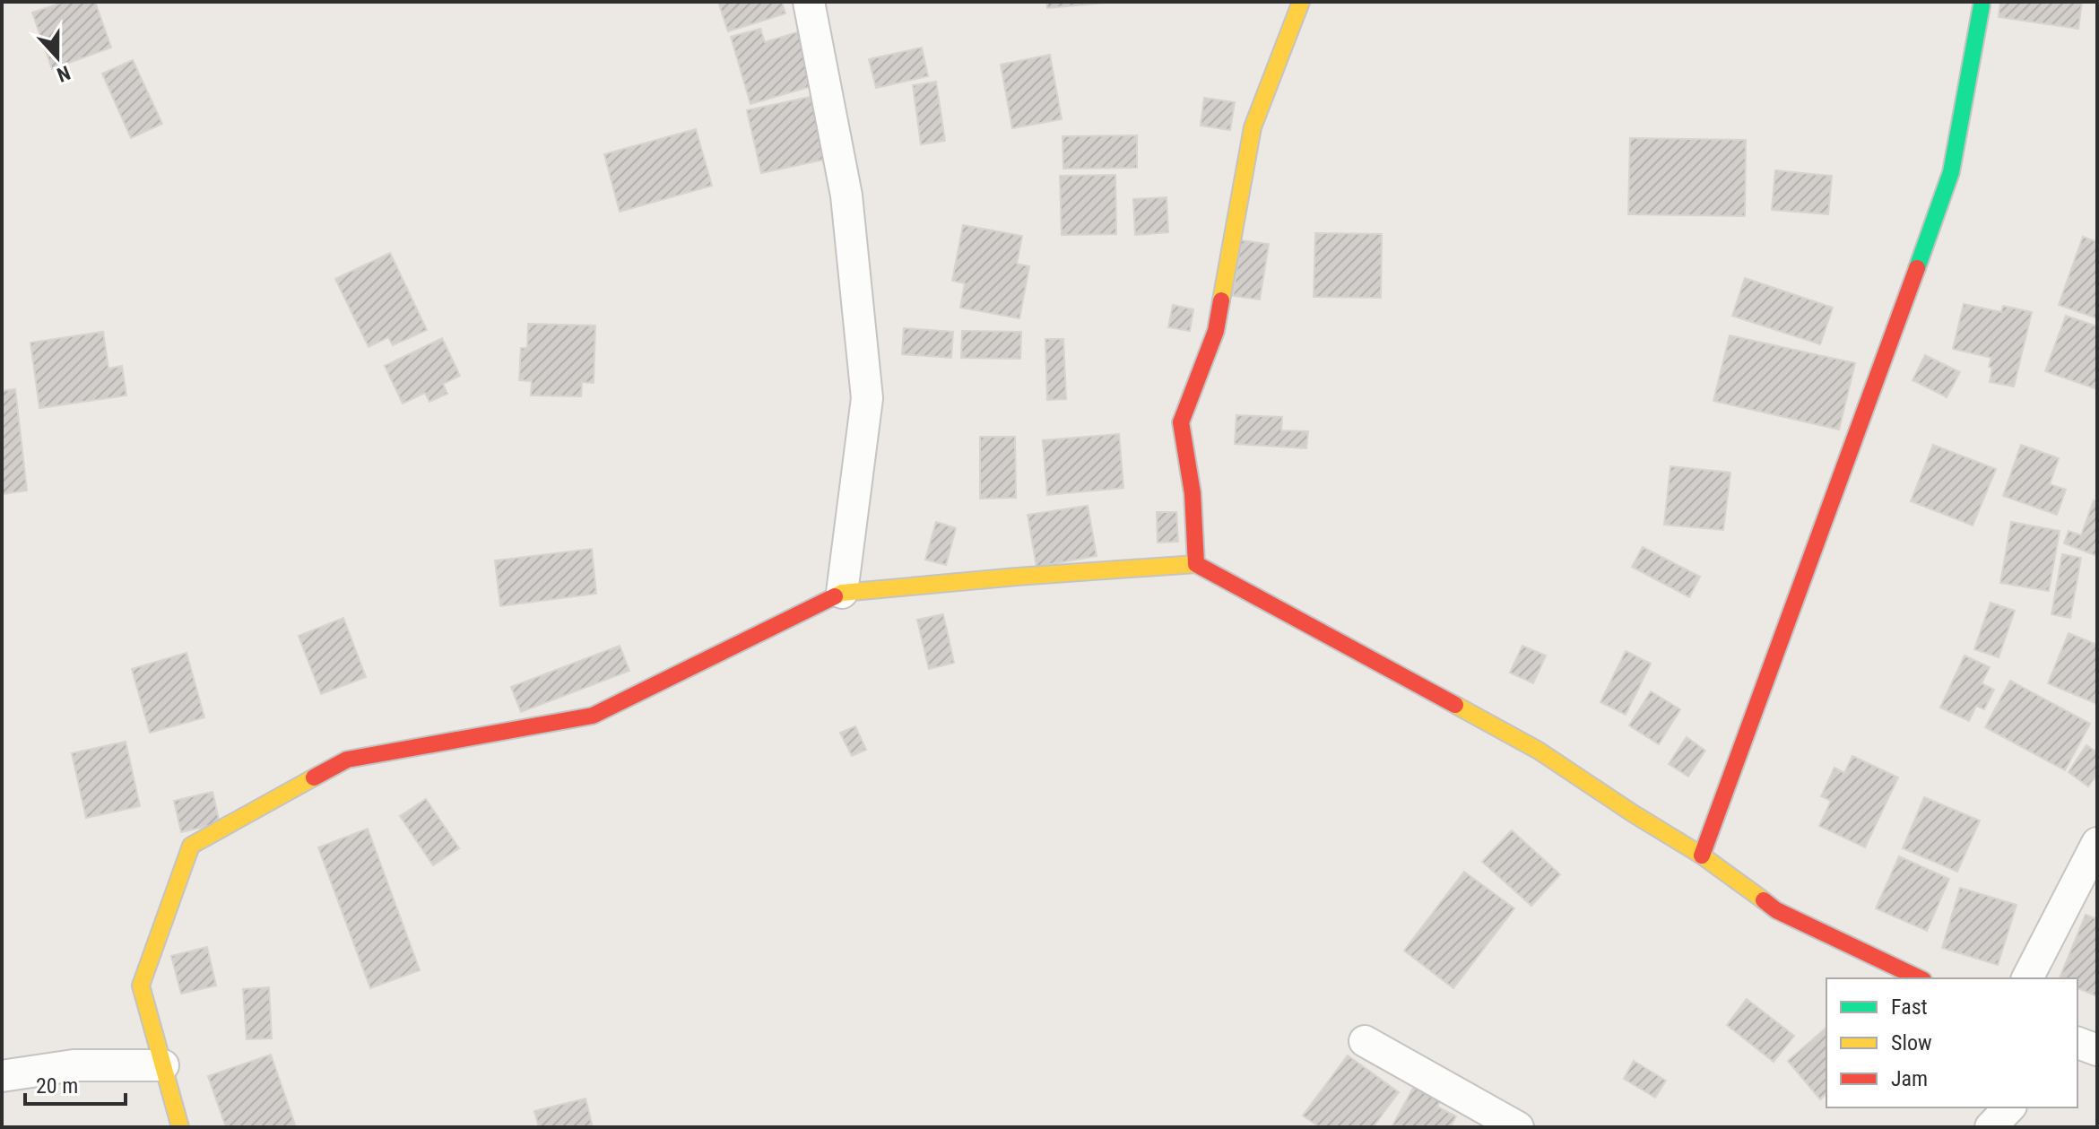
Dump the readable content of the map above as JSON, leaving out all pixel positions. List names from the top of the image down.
{
  "legend": ["Fast", "Slow", "Jam"],
  "scale_bar": "20 m",
  "north": "bottom"
}
